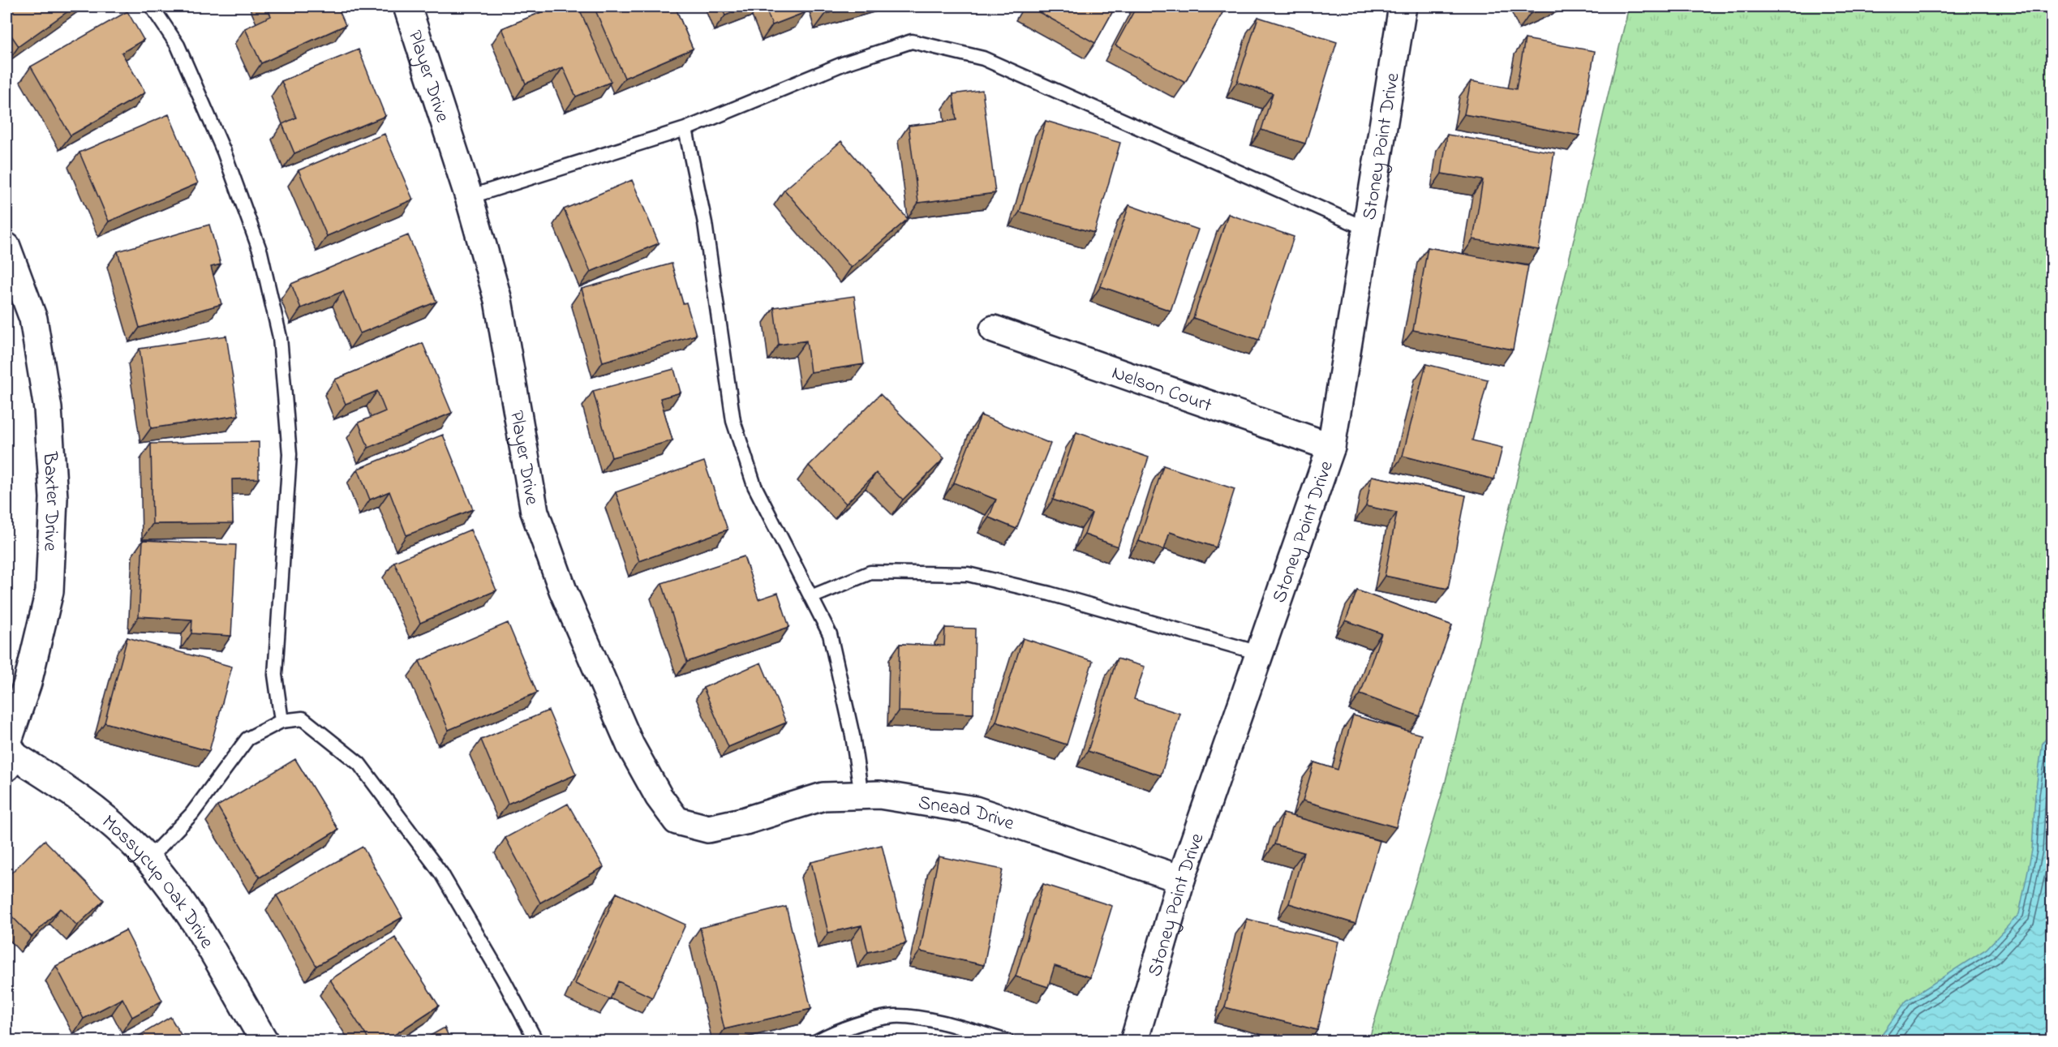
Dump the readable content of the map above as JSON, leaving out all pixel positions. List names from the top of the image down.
{
  "streets": {
    "street": [
      "Player Drive",
      "Stoney Point Drive",
      "Nelson Court",
      "Baxter Drive",
      "Snead Drive",
      "Mossycup Oak Drive"
    ]
  },
  "crossings": [
    ["Player Drive", "Snead Drive"],
    ["Stoney Point Drive", "Nelson Court"],
    ["Stoney Point Drive", "Snead Drive"],
    ["Baxter Drive", "Mossycup Oak Drive"]
  ]
}
